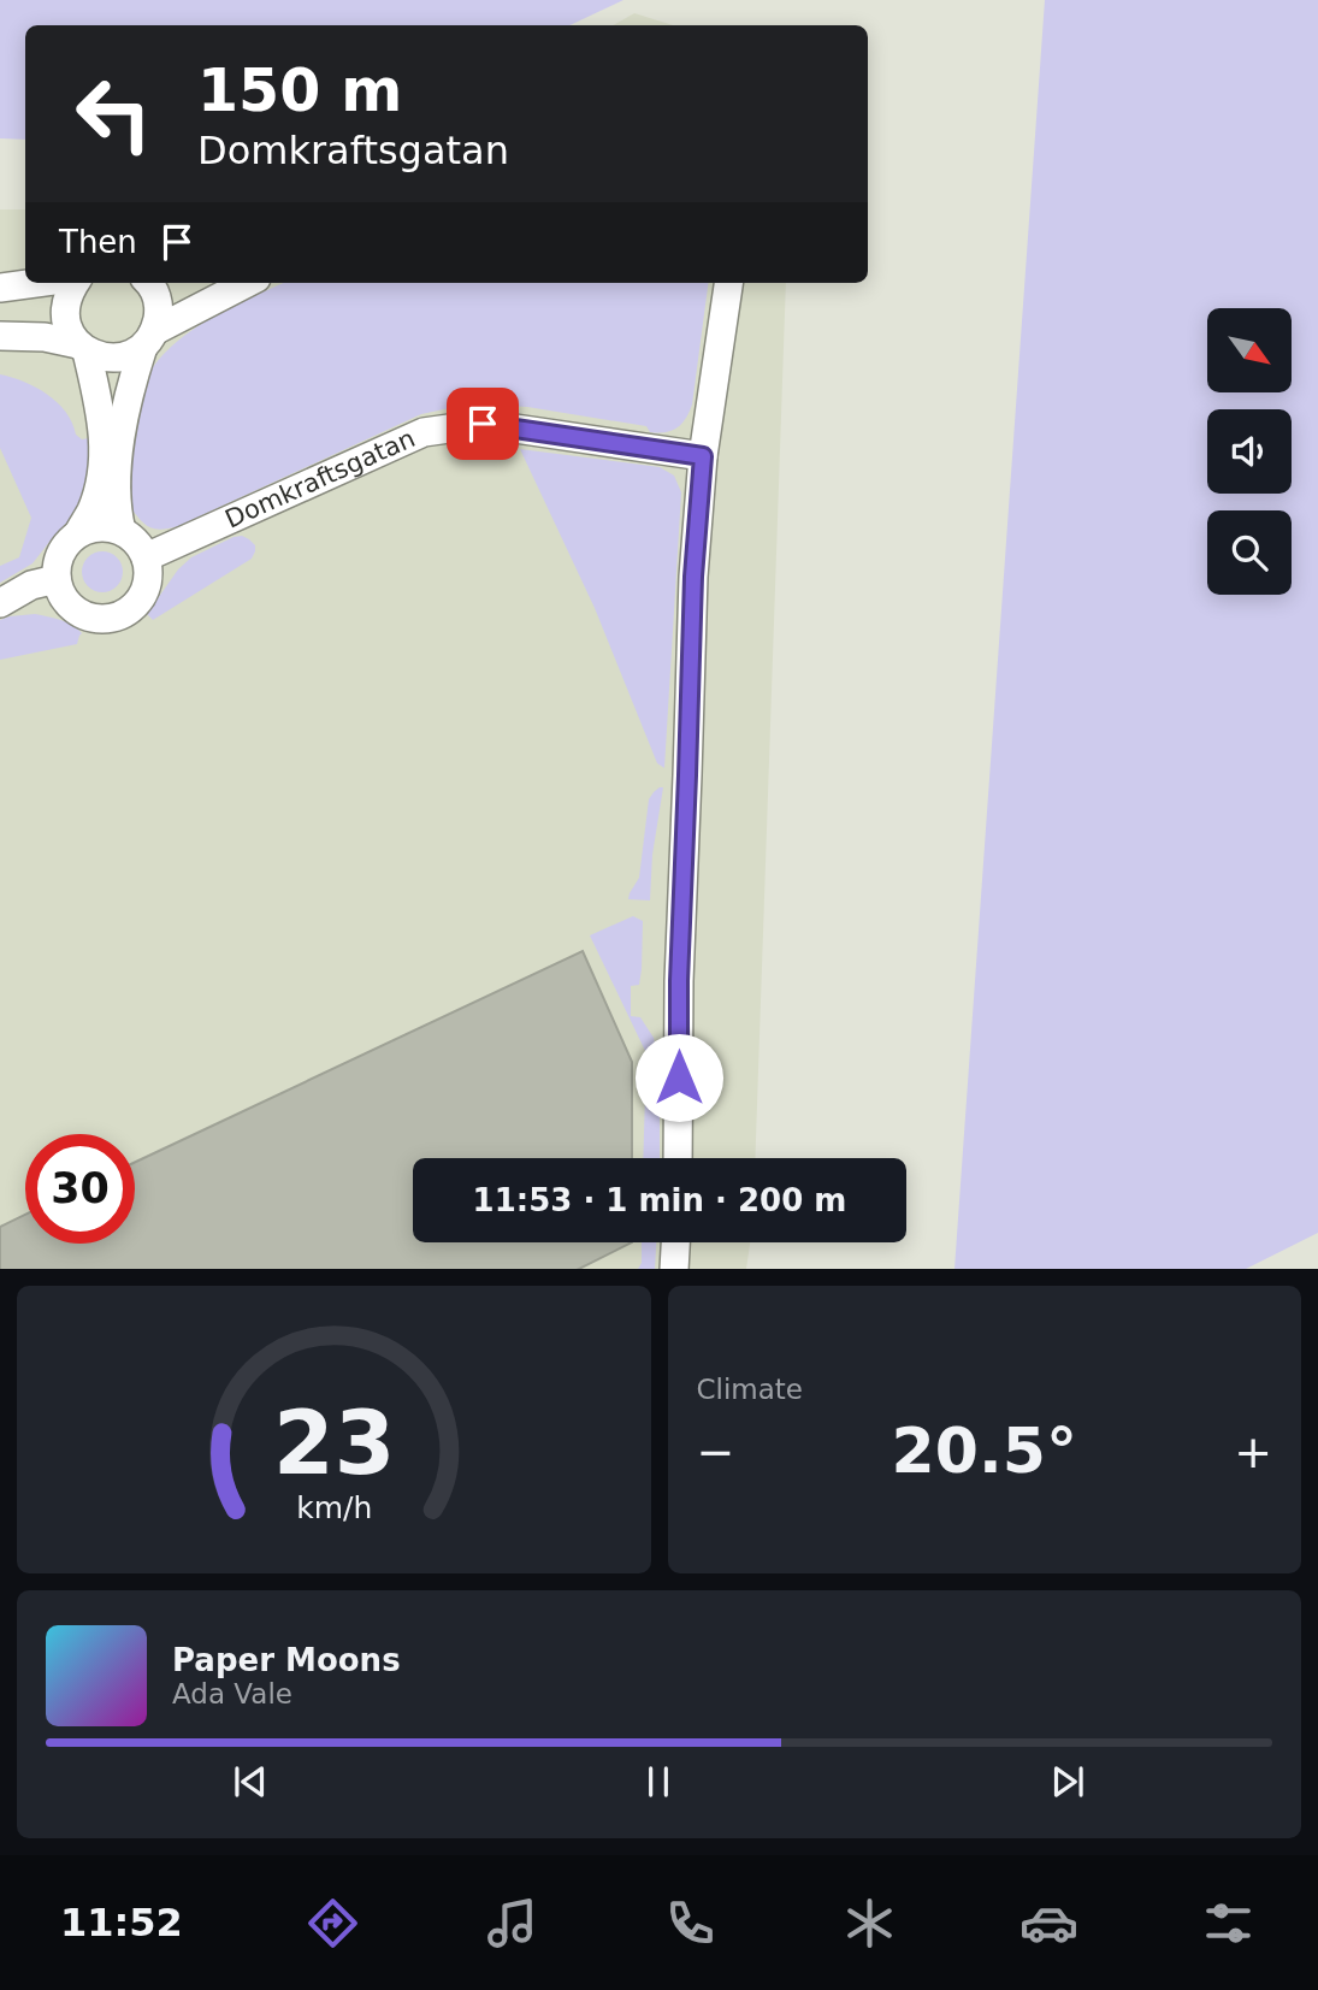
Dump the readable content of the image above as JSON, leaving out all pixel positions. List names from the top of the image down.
{
  "streets": {
    "street": ["Domkraftsgatan"]
  },
  "north": "bottom right",
  "page": {
    "turn": ["150 m", "Domkraftsgatan"],
    "then": "Then",
    "limit": "30",
    "trip": "11:53 · 1 min · 200 m",
    "tile": "Climate",
    "heat": ["−", "20.5°", "+"],
    "song": ["Paper Moons", "Ada Vale"],
    "tabs": "11:52",
    "gauge": ["23", "km/h"]
  }
}
